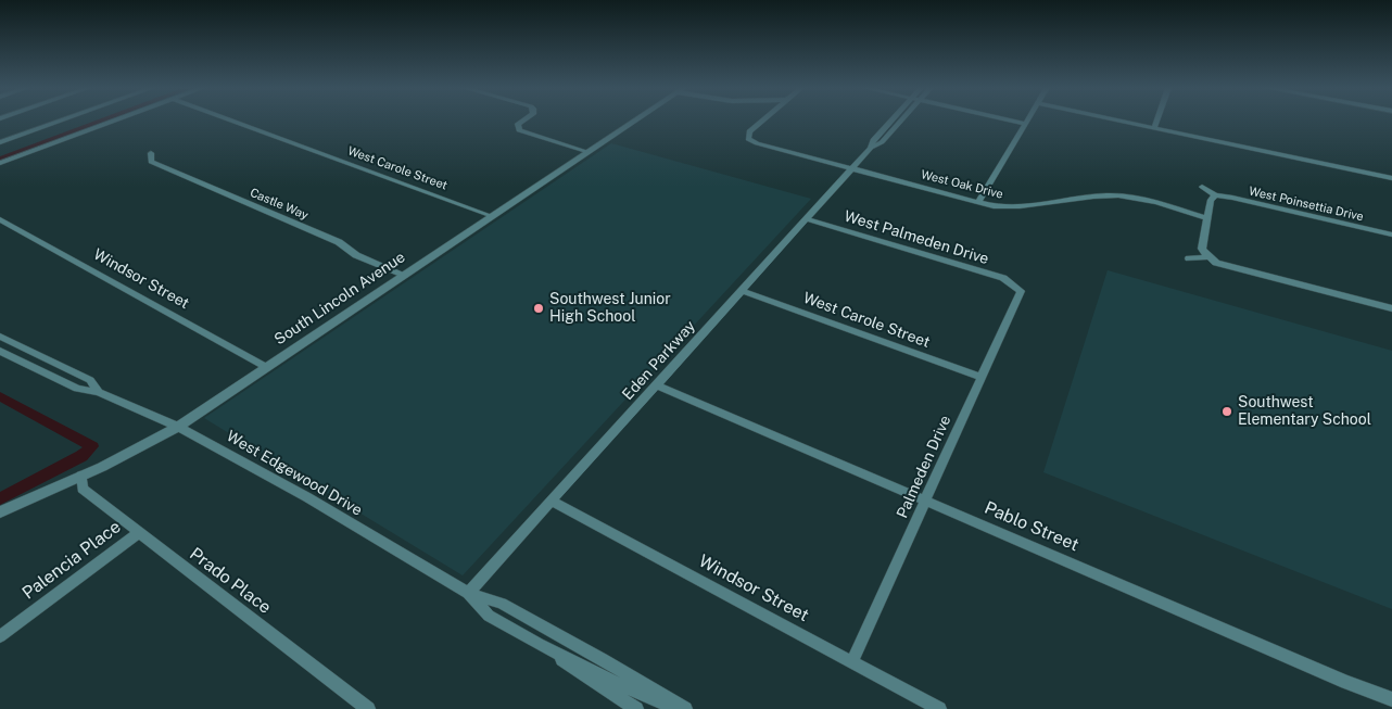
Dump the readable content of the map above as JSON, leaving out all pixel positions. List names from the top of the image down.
{
  "streets": {
    "street": [
      "West Carole Street",
      "West Oak Drive",
      "Castle Way",
      "West Poinsettia Drive",
      "West Palmeden Drive",
      "Windsor Street",
      "South Lincoln Avenue",
      "Eden Parkway",
      "Palmeden Drive",
      "West Edgewood Drive",
      "Pablo Street",
      "Palencia Place",
      "Prado Place"
    ]
  },
  "crossings": [
    ["West Carole Street", "South Lincoln Avenue"],
    ["West Carole Street", "Eden Parkway"],
    ["West Carole Street", "Palmeden Drive"],
    ["West Oak Drive", "Eden Parkway"],
    ["Castle Way", "South Lincoln Avenue"],
    ["West Palmeden Drive", "Eden Parkway"],
    ["West Palmeden Drive", "Palmeden Drive"],
    ["Windsor Street", "South Lincoln Avenue"],
    ["Windsor Street", "Eden Parkway"],
    ["Windsor Street", "Palmeden Drive"],
    ["South Lincoln Avenue", "West Edgewood Drive"],
    ["South Lincoln Avenue", "Prado Place"],
    ["Eden Parkway", "West Edgewood Drive"],
    ["Eden Parkway", "Pablo Street"],
    ["Palmeden Drive", "Pablo Street"],
    ["Palencia Place", "Prado Place"]
  ],
  "places": ["Southwest Junior High School", "Southwest Elementary School"]
}
